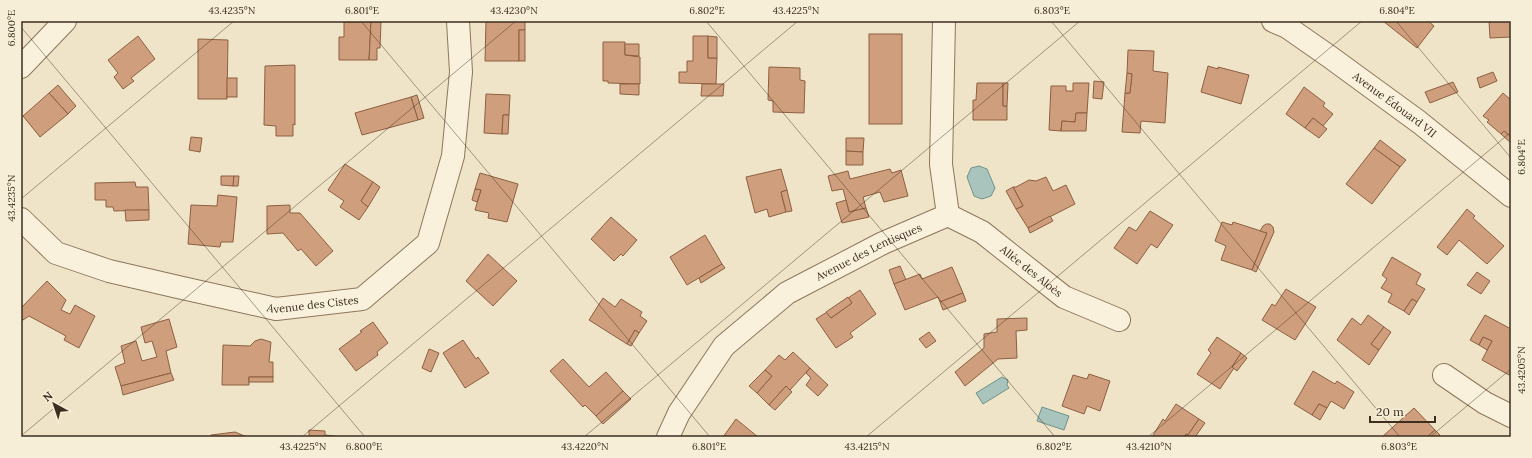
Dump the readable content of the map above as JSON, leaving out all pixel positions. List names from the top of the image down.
{
  "streets": {
    "street": [
      "Avenue Édouard VII",
      "Avenue des Lentisques",
      "Allée des Aloès",
      "Avenue des Cistes"
    ]
  },
  "crossings": [
    ["Avenue des Lentisques", "Allée des Aloès"]
  ],
  "scale_bar": "20 m",
  "north": "top left",
  "coordinates": [
    "43.4235°N",
    "6.801°E",
    "43.4230°N",
    "6.802°E",
    "43.4225°N",
    "6.803°E",
    "6.804°E",
    "6.800°E",
    "43.4205°N",
    "43.4220°N",
    "43.4215°N",
    "43.4210°N"
  ]
}
